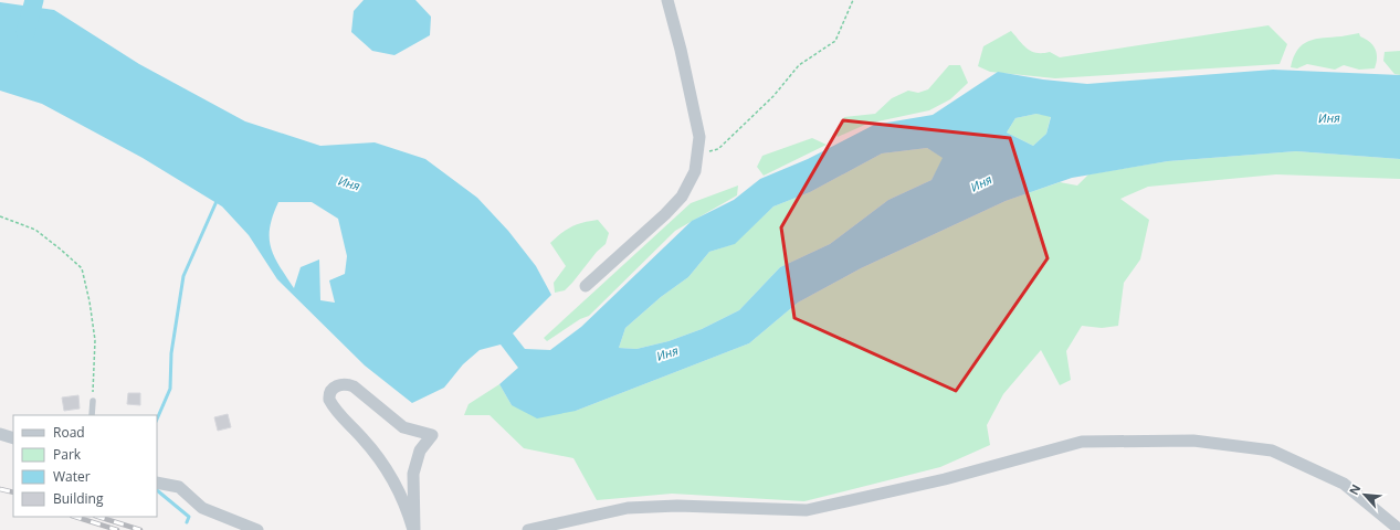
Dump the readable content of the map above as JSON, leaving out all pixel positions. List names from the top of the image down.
{
  "water": ["Иня"],
  "legend": [
    "Road",
    "Park",
    "Water",
    "Building"
  ],
  "north": "top left"
}
